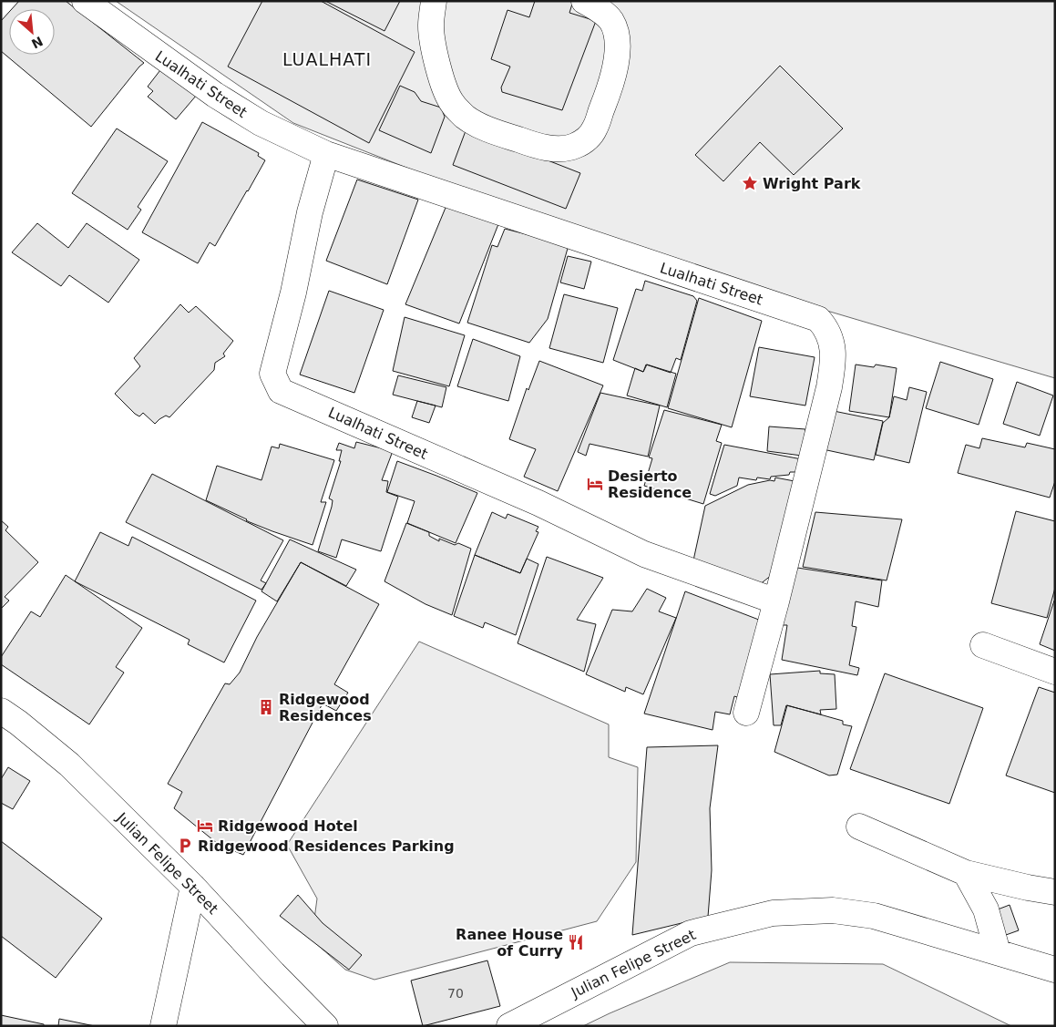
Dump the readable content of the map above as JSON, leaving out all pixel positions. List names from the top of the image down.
{
  "streets": {
    "street": ["Lualhati Street", "Julian Felipe Street"]
  },
  "districts": ["LUALHATI"],
  "places": {
    "place": ["Wright Park"],
    "hotel": ["Desierto Residence", "Ridgewood Hotel"],
    "building": ["Ridgewood Residences"],
    "parking": ["Ridgewood Residences Parking"],
    "restaurant": ["Ranee House of Curry"]
  },
  "house_numbers": ["70"],
  "north": "bottom right"
}
